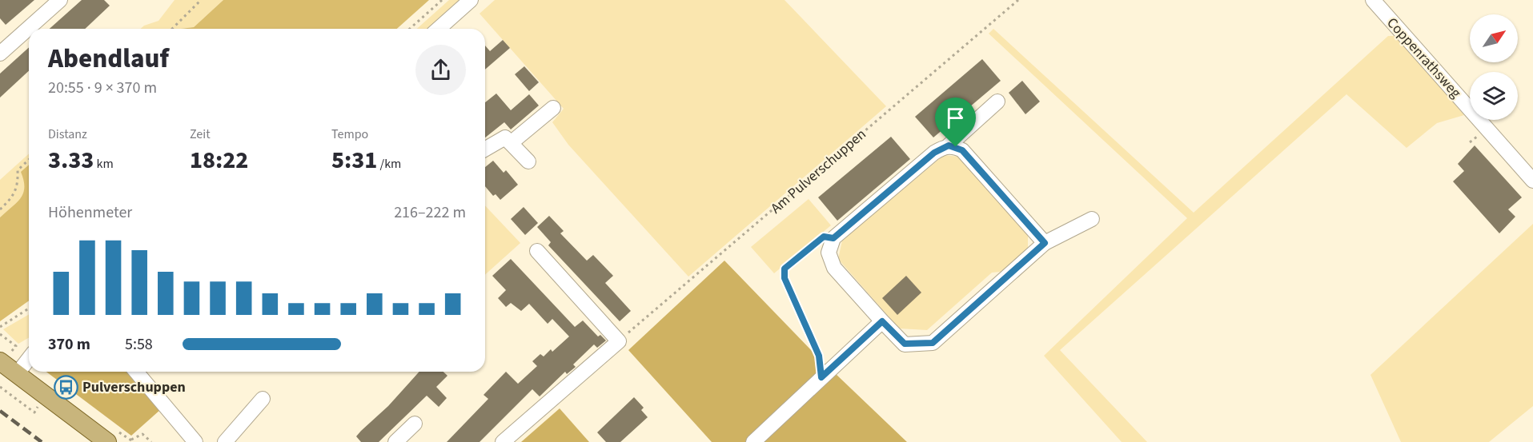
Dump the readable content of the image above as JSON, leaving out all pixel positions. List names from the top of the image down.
{
  "streets": {
    "street": ["Coppenrathsweg"],
    "path": ["Am Pulverschuppen"]
  },
  "places": {
    "bus stop": ["Pulverschuppen"]
  },
  "north": "top right",
  "page": {
    "heading": ["Abendlauf", "20:55 · 9 × 370 m"],
    "stats": [
      ["Distanz", "3.33 km"],
      ["Zeit", "18:22"],
      ["Tempo", "5:31 /km"]
    ],
    "chart": ["Höhenmeter", "216–222 m"],
    "list": [
      {
        "name": "370 m",
        "note": "5:58"
      }
    ]
  }
}
